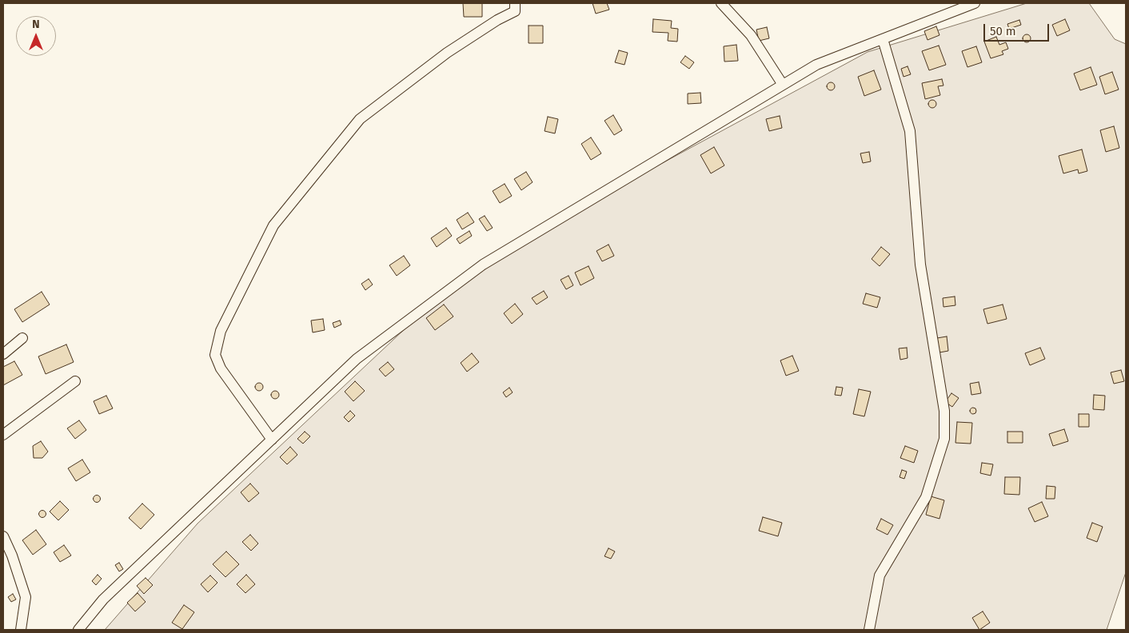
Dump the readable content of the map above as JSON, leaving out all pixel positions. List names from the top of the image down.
{
  "scale_bar": "50 m",
  "north": "top"
}
